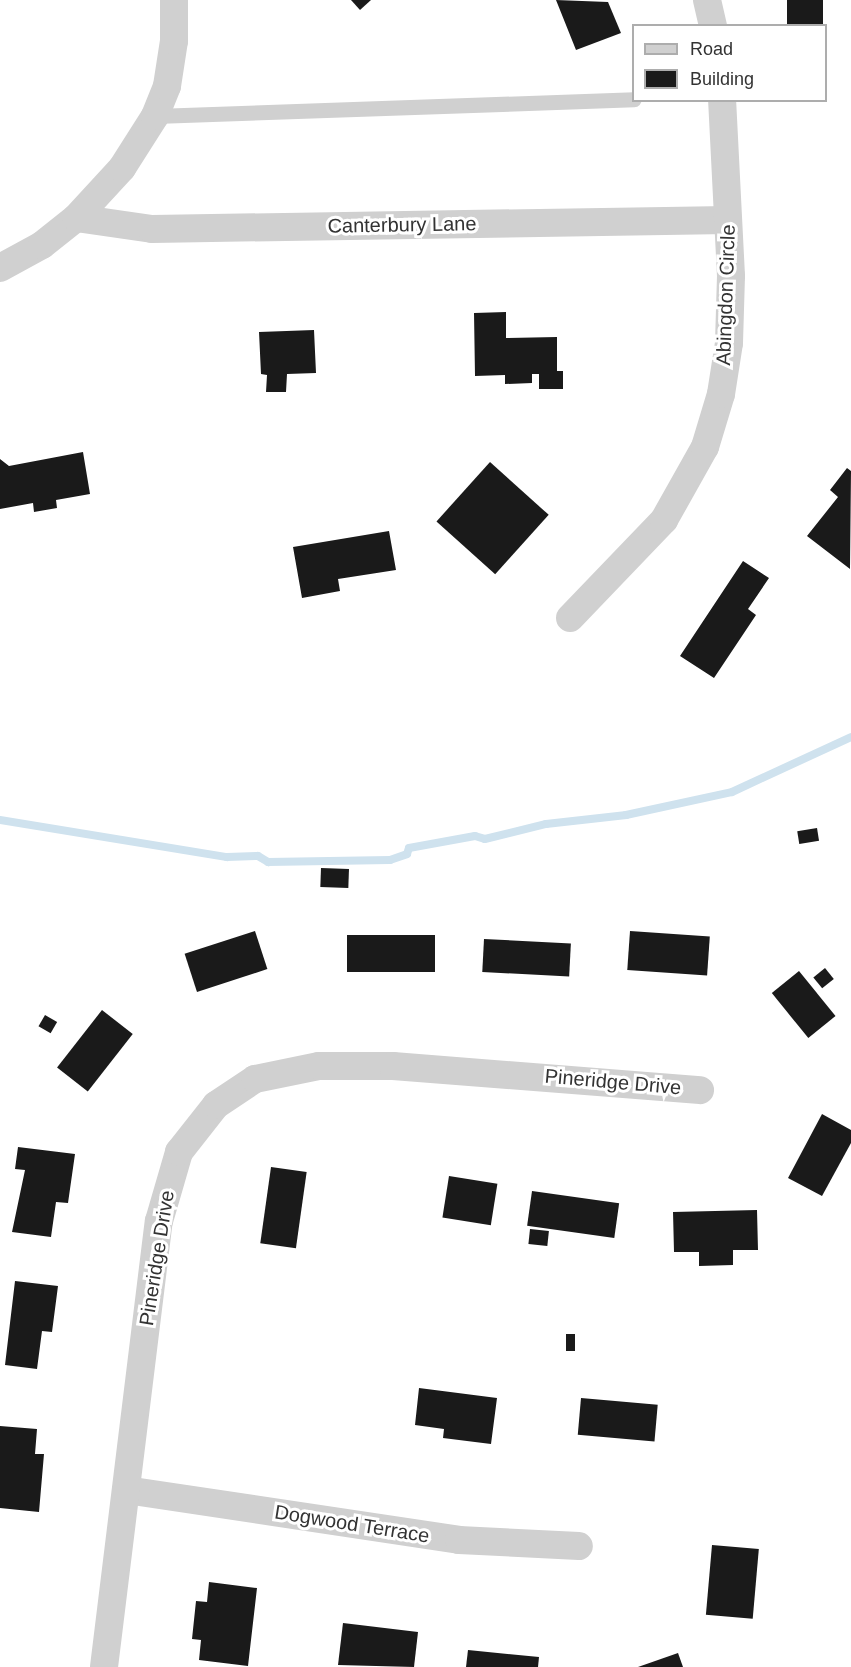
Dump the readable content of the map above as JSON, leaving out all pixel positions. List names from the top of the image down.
{
  "streets": {
    "street": [
      "Canterbury Lane",
      "Abingdon Circle",
      "Pineridge Drive",
      "Dogwood Terrace"
    ]
  },
  "crossings": [
    ["Canterbury Lane", "Abingdon Circle"],
    ["Pineridge Drive", "Dogwood Terrace"]
  ],
  "legend": ["Road", "Building"]
}
